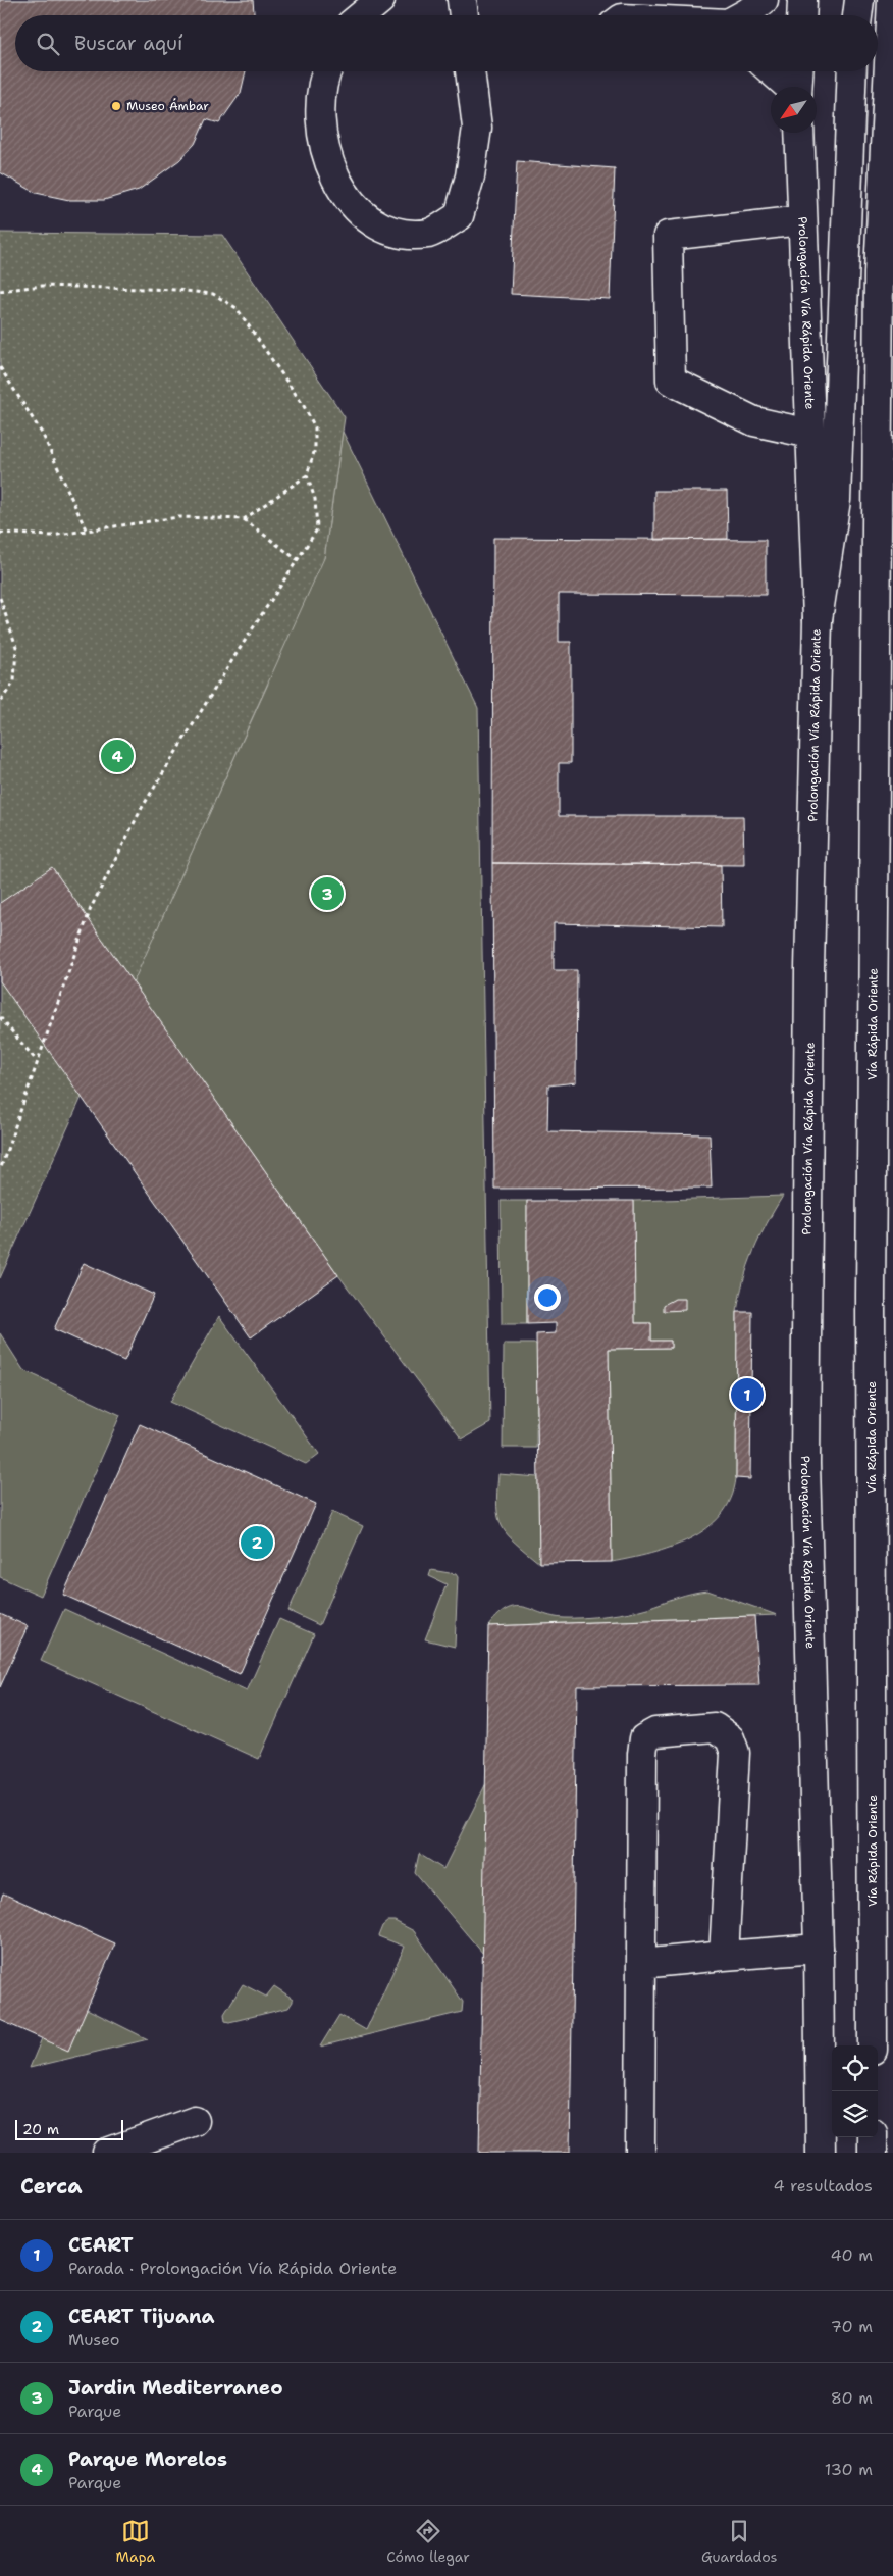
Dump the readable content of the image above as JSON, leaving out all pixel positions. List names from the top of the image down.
{
  "streets": {
    "main road": ["Prolongación Vía Rápida Oriente", "Vía Rápida Oriente"]
  },
  "places": ["Museo Ámbar"],
  "scale_bar": "20 m",
  "north": "bottom left",
  "page": {
    "search": "Buscar aquí",
    "pins": [
      "4",
      "3",
      "1",
      "2"
    ],
    "scale": "20 m",
    "heading": ["Cerca", "4 resultados"],
    "list": [
      {
        "mark": "1",
        "name": "CEART",
        "note": "Parada · Prolongación Vía Rápida Oriente",
        "value": "40 m"
      },
      {
        "mark": "2",
        "name": "CEART Tijuana",
        "note": "Museo",
        "value": "70 m"
      },
      {
        "mark": "3",
        "name": "Jardin Mediterraneo",
        "note": "Parque",
        "value": "80 m"
      },
      {
        "mark": "4",
        "name": "Parque Morelos",
        "note": "Parque",
        "value": "130 m"
      }
    ],
    "nav": ["Mapa", "Cómo llegar", "Guardados"]
  }
}
